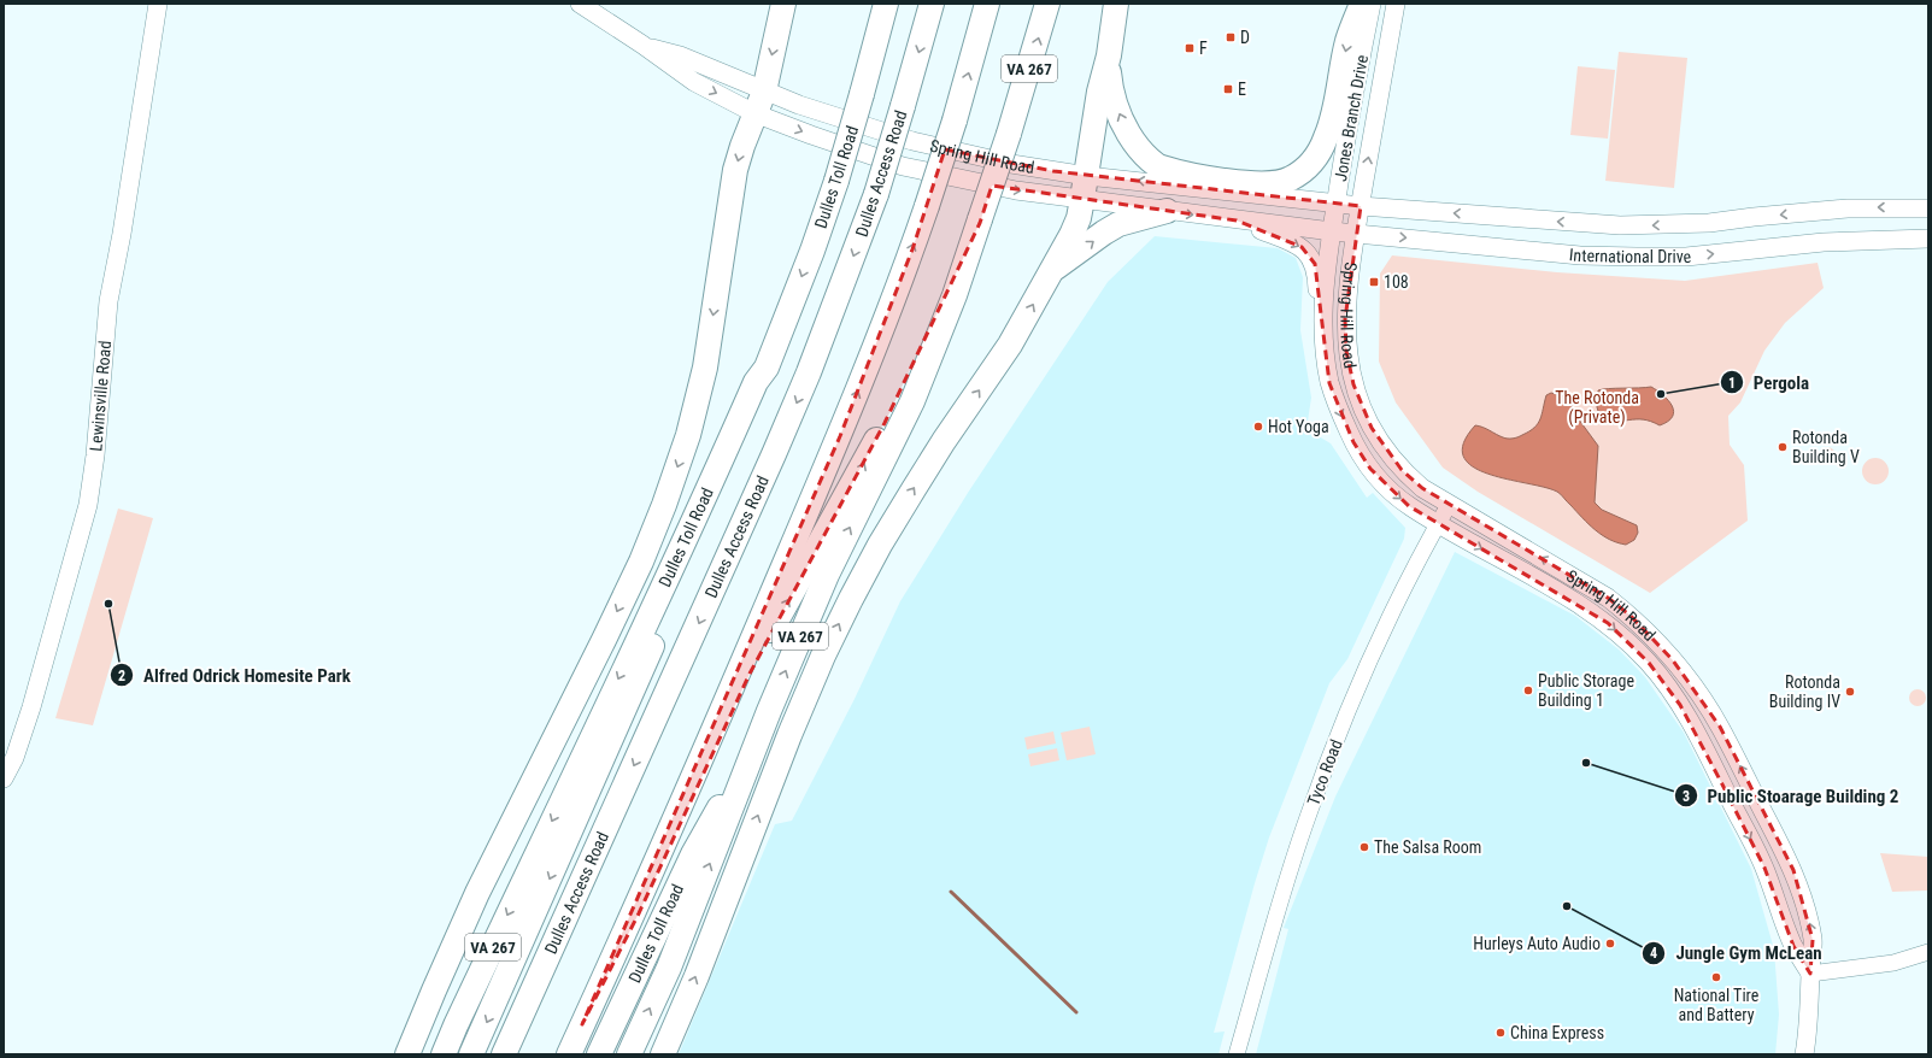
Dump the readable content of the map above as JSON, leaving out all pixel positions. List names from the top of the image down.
{
  "streets": {
    "highway": ["VA 267", "Dulles Access Road", "Dulles Toll Road"],
    "main road": [
      "Jones Branch Drive",
      "Spring Hill Road",
      "International Drive",
      "Lewinsville Road"
    ],
    "street": ["Tyco Road"]
  },
  "crossings": [
    ["Jones Branch Drive", "Spring Hill Road"],
    ["Jones Branch Drive", "International Drive"],
    ["Spring Hill Road", "International Drive"],
    ["Spring Hill Road", "Tyco Road"]
  ],
  "parks": ["The Rotonda (Private)"],
  "places": {
    "transit": [
      "D",
      "F",
      "E",
      "108"
    ],
    "other": [
      "Pergola",
      "Hot Yoga",
      "Rotonda Building V",
      "Alfred Odrick Homesite Park",
      "Public Storage Building 1",
      "Rotonda Building IV",
      "Public Stoarage Building 2",
      "The Salsa Room",
      "Jungle Gym McLean",
      "Hurleys Auto Audio",
      "National Tire and Battery",
      "China Express"
    ]
  }
}
